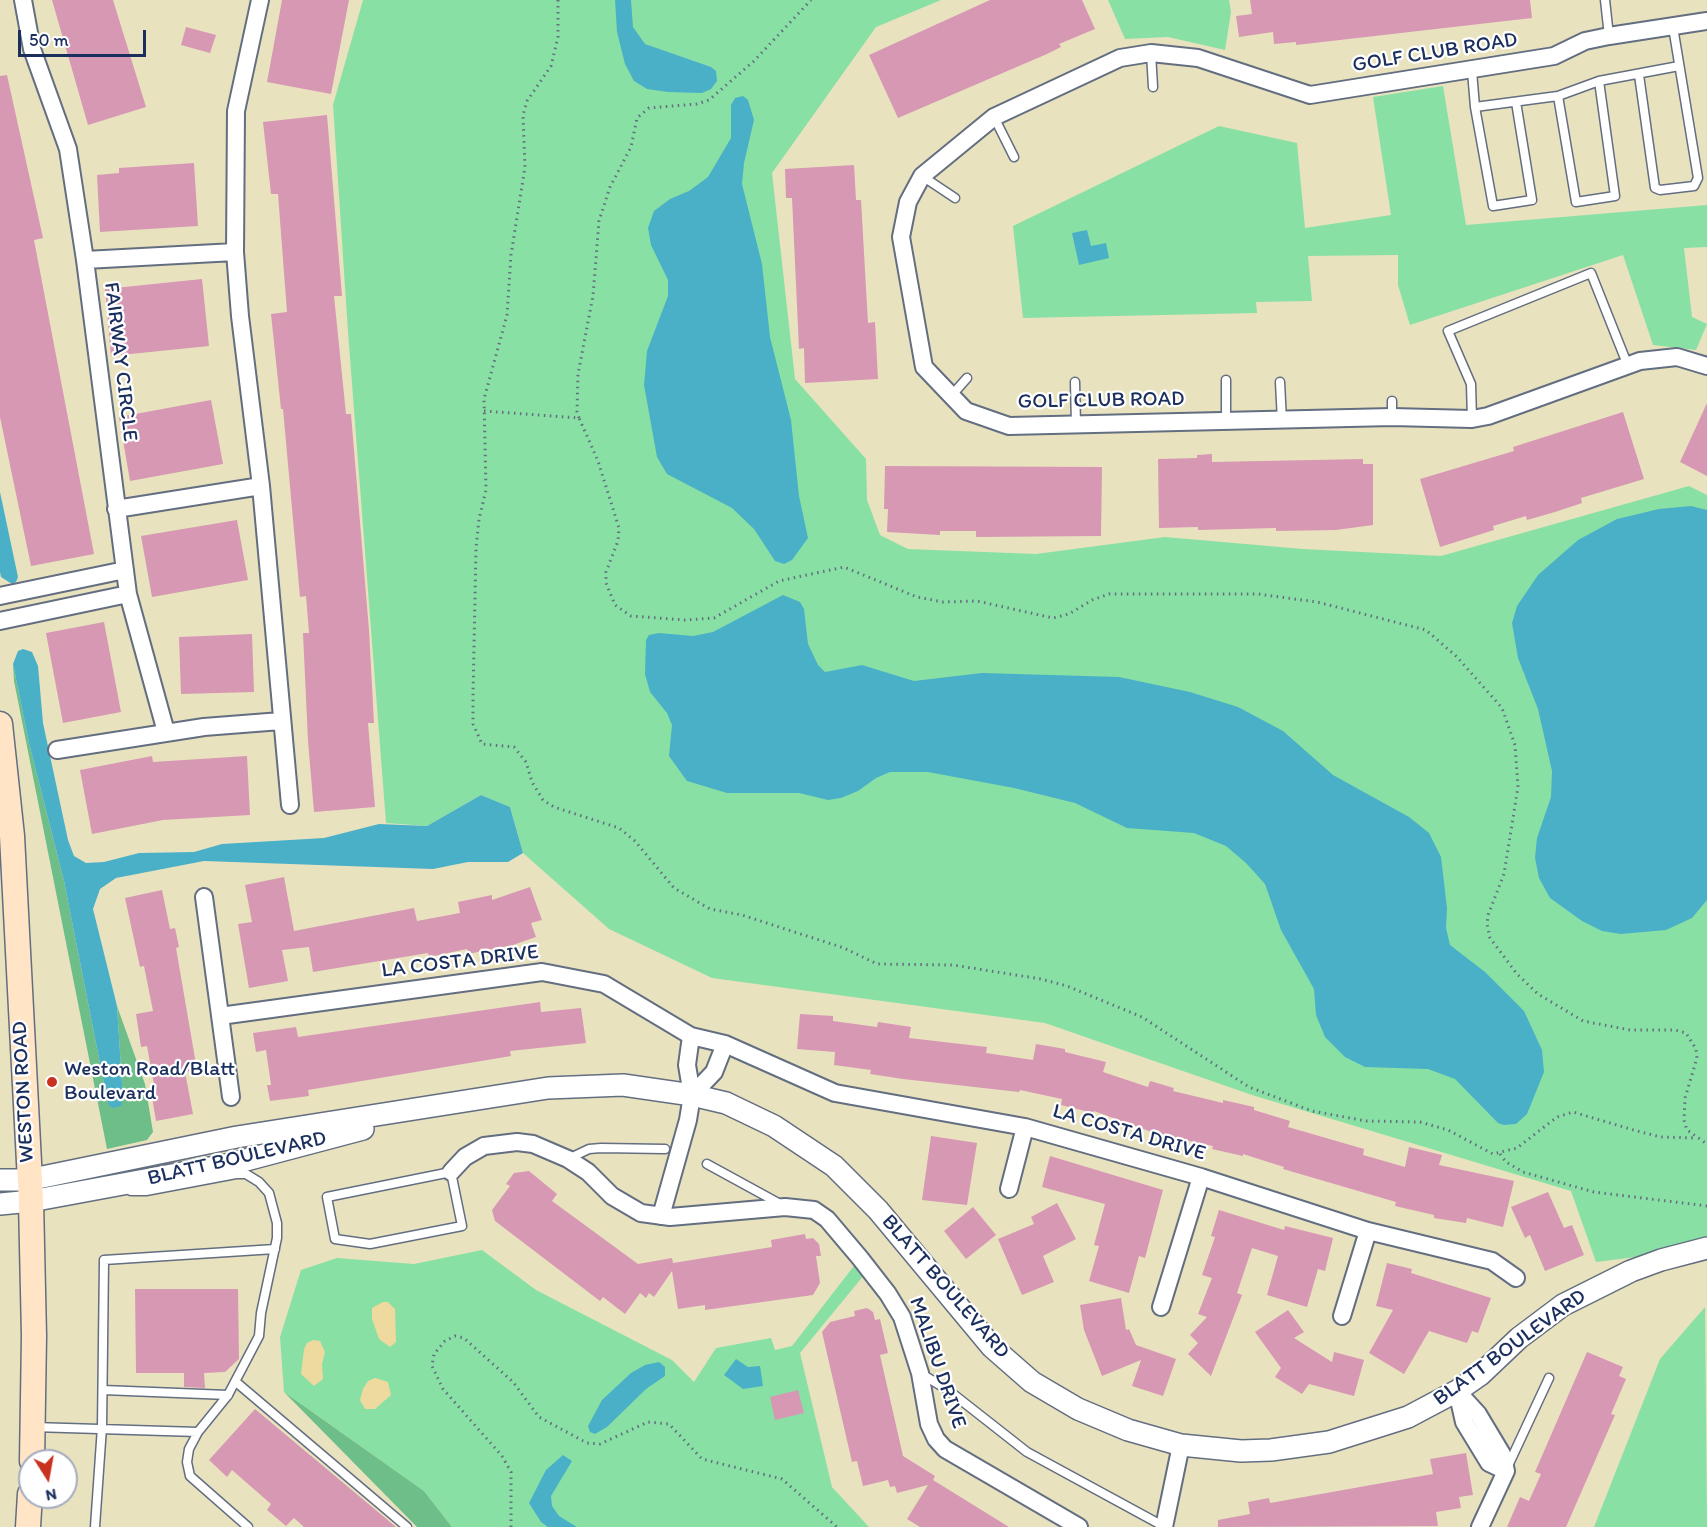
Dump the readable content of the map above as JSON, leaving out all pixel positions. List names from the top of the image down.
{
  "streets": {
    "main road": ["WESTON ROAD"],
    "street": [
      "GOLF CLUB ROAD",
      "FAIRWAY CIRCLE",
      "LA COSTA DRIVE",
      "BLATT BOULEVARD",
      "MALIBU DRIVE"
    ]
  },
  "crossings": [
    ["WESTON ROAD", "BLATT BOULEVARD"]
  ],
  "places": ["Weston Road/Blatt Boulevard"],
  "scale_bar": "50 m",
  "north": "bottom"
}
